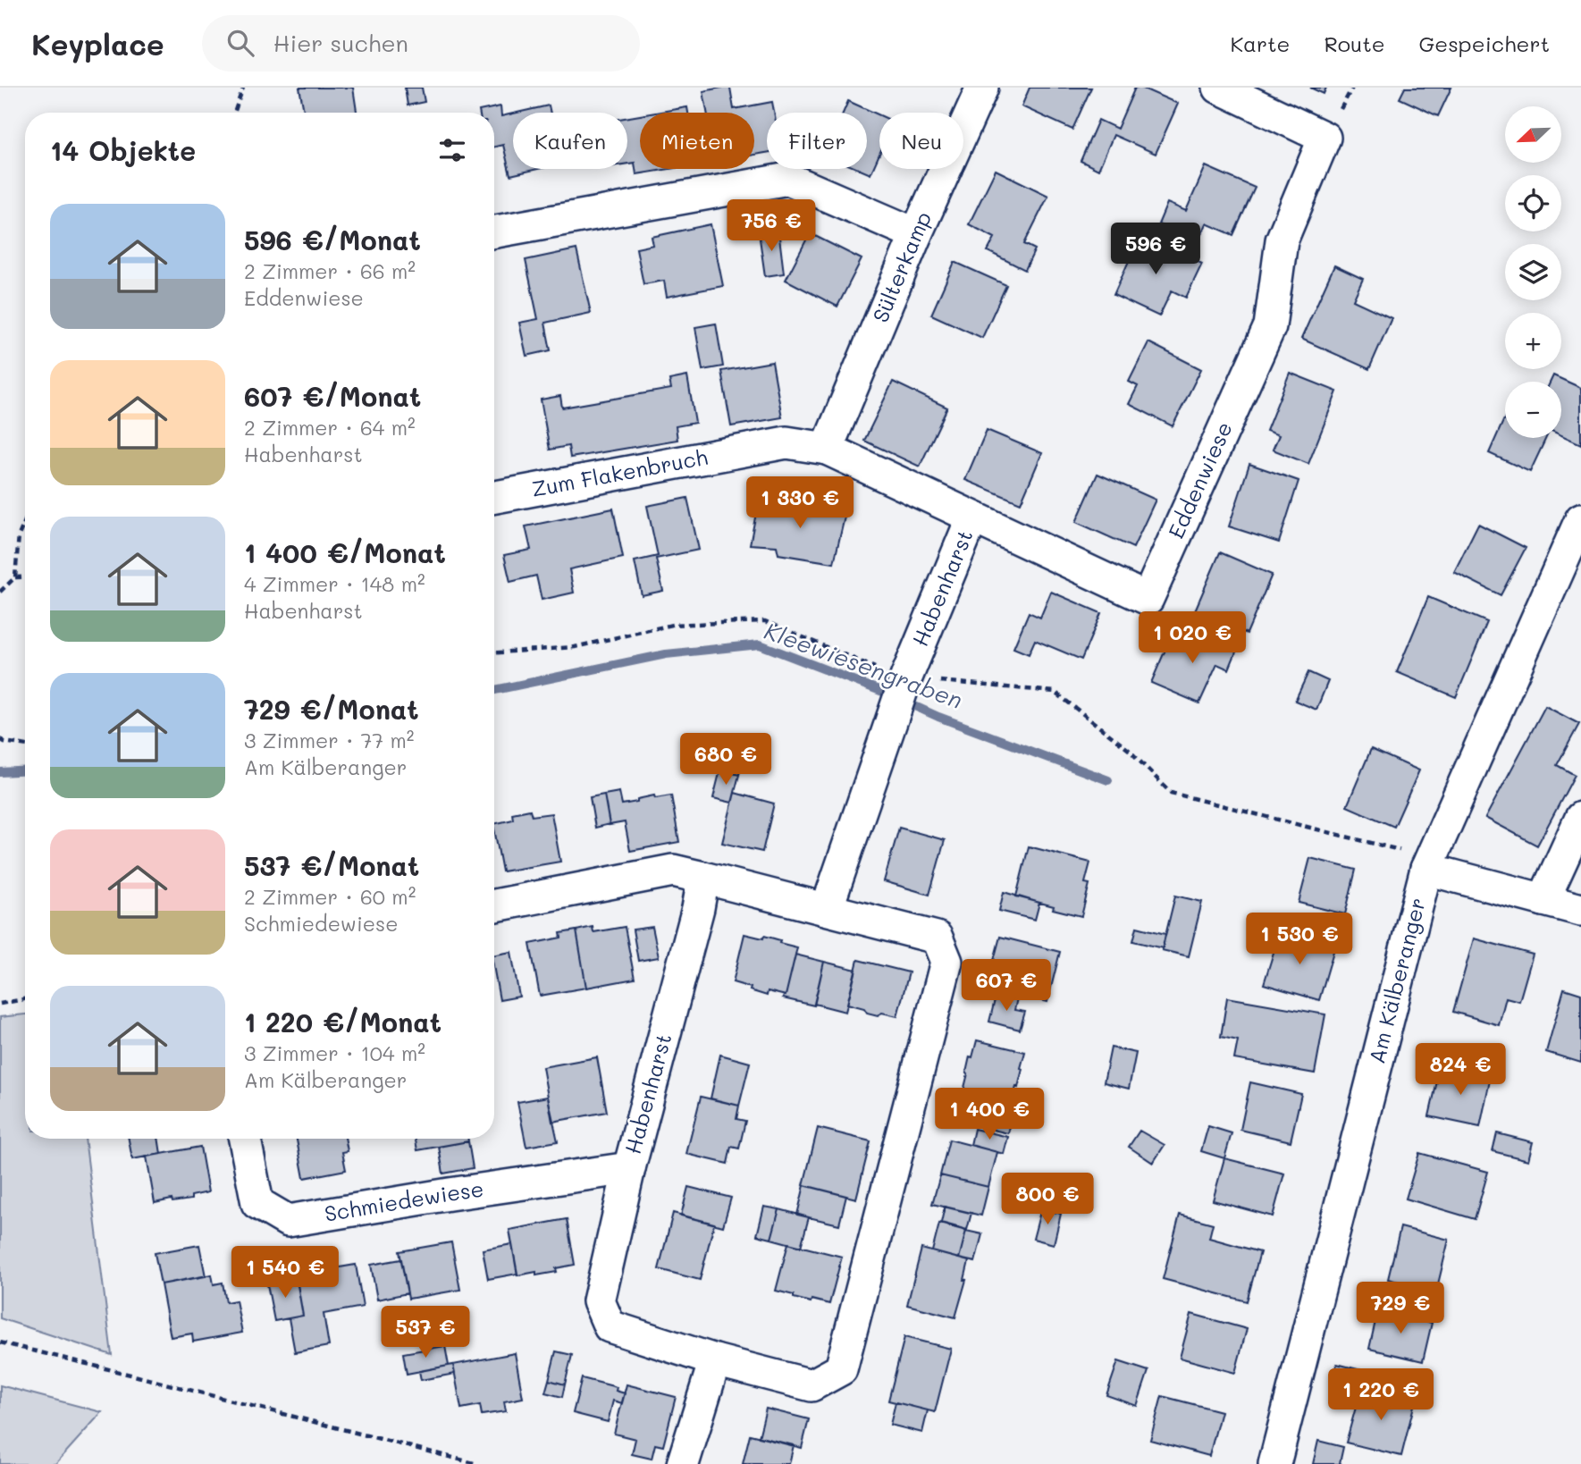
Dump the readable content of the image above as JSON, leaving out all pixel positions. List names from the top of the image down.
{
  "streets": {
    "street": [
      "Sülterkamp",
      "Zum Flakenbruch",
      "Eddenwiese",
      "Habenharst",
      "Am Kälberanger",
      "Schmiedewiese"
    ]
  },
  "crossings": [
    ["Sülterkamp", "Zum Flakenbruch"],
    ["Sülterkamp", "Eddenwiese"],
    ["Zum Flakenbruch", "Eddenwiese"],
    ["Eddenwiese", "Habenharst"],
    ["Habenharst", "Schmiedewiese"]
  ],
  "water": ["Kleewiesengraben"],
  "north": "bottom left",
  "page": {
    "header": "Keyplace",
    "search": "Hier suchen",
    "nav": ["Karte", "Route", "Gespeichert"],
    "map_buttons": ["+", "−"],
    "chip": [
      "Kaufen",
      "Mieten",
      "Filter",
      "Neu"
    ],
    "heading": "14 Objekte",
    "list": [
      {
        "name": "596 €/Monat",
        "note": "2 Zimmer · 66 m² · Eddenwiese"
      },
      {
        "name": "607 €/Monat",
        "note": "2 Zimmer · 64 m² · Habenharst"
      },
      {
        "name": "1 400 €/Monat",
        "note": "4 Zimmer · 148 m² · Habenharst"
      },
      {
        "name": "729 €/Monat",
        "note": "3 Zimmer · 77 m² · Am Kälberanger"
      },
      {
        "name": "537 €/Monat",
        "note": "2 Zimmer · 60 m² · Schmiedewiese"
      },
      {
        "name": "1 220 €/Monat",
        "note": "3 Zimmer · 104 m² · Am Kälberanger"
      }
    ],
    "price": [
      "756 €",
      "596 €",
      "1 330 €",
      "1 020 €",
      "680 €",
      "1 530 €",
      "607 €",
      "824 €",
      "1 400 €",
      "800 €",
      "1 540 €",
      "729 €",
      "537 €",
      "1 220 €"
    ]
  }
}
